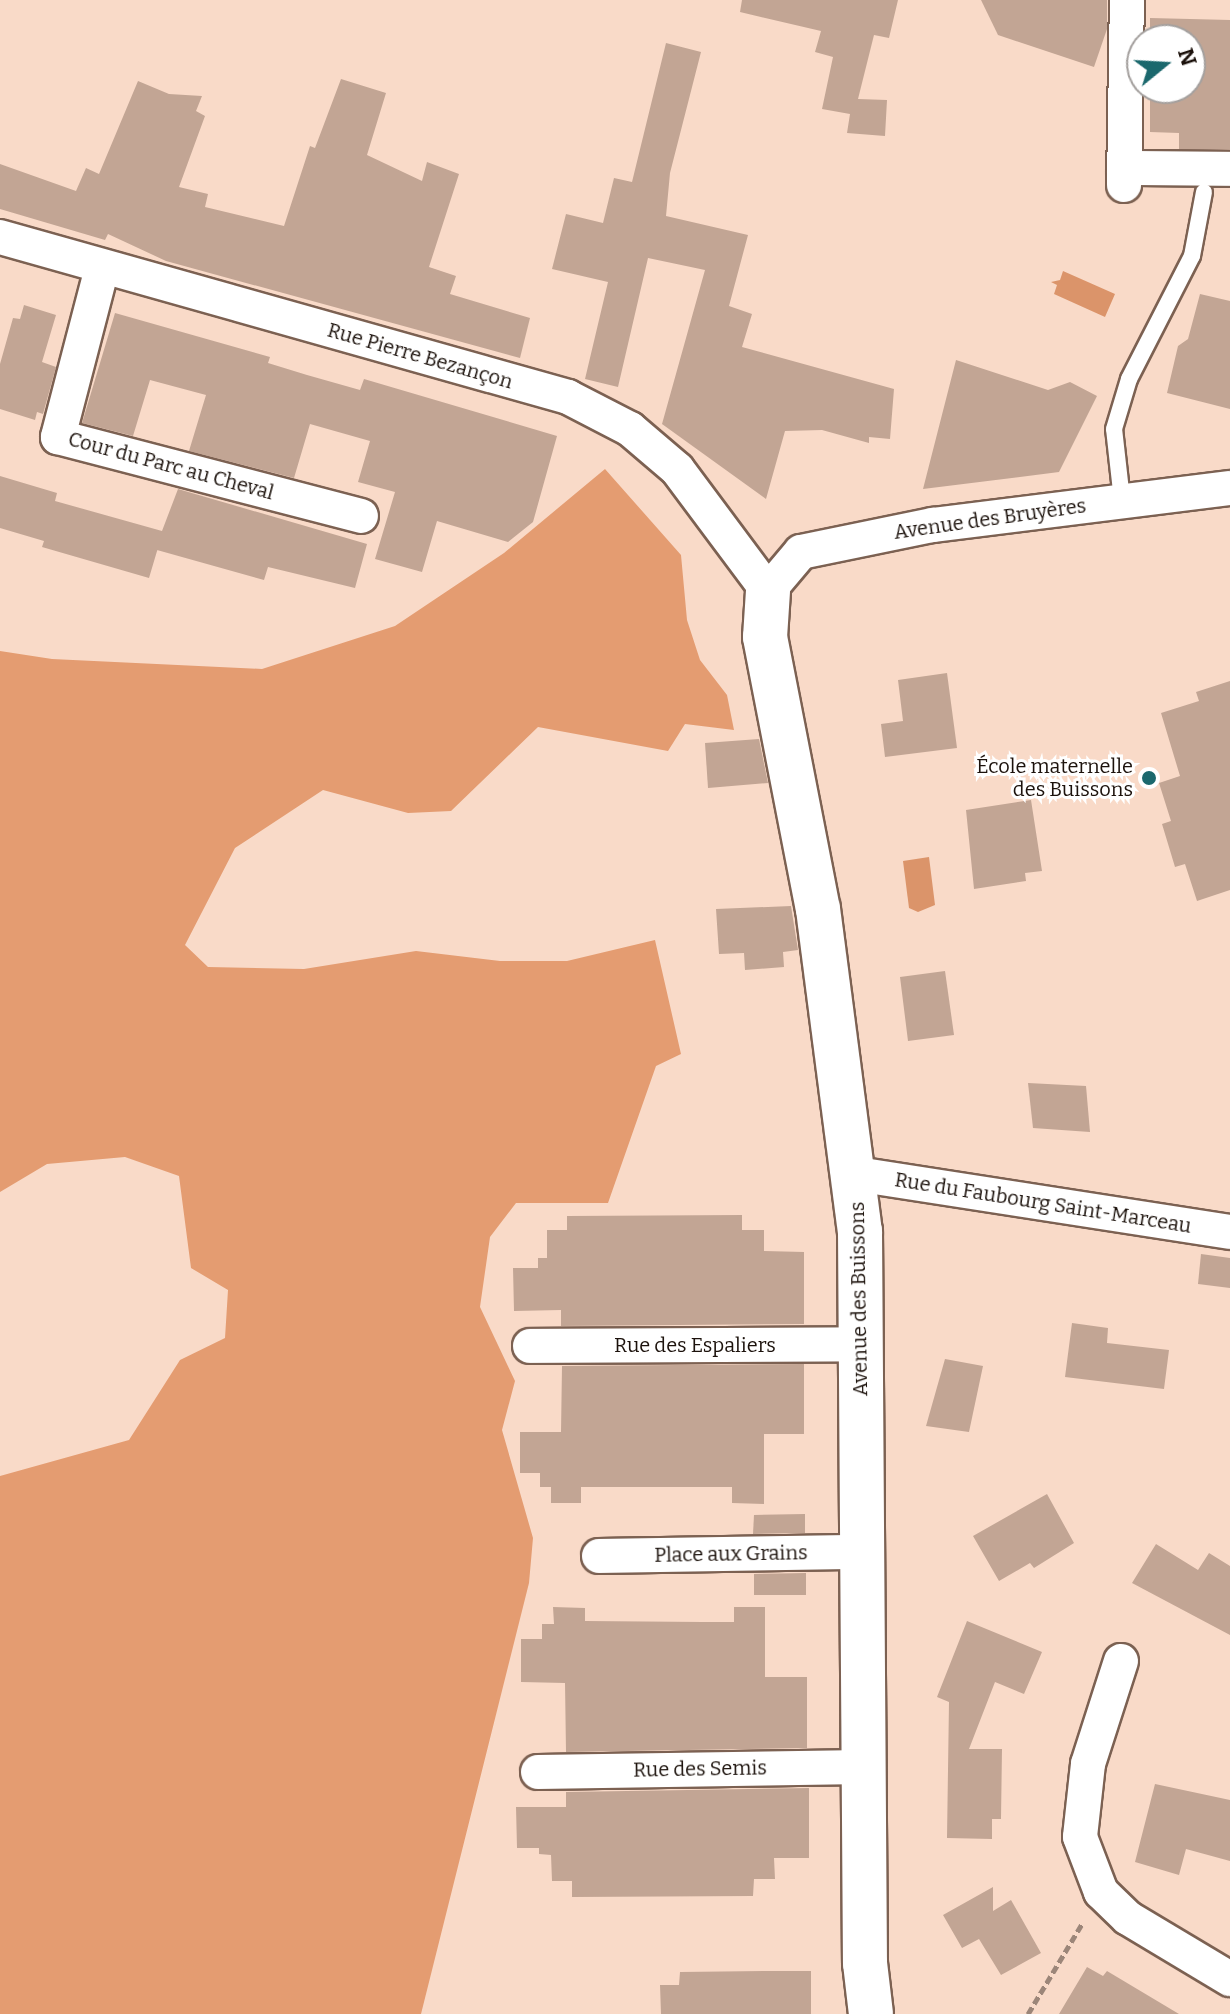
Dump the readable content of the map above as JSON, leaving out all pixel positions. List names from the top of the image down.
{
  "streets": {
    "street": [
      "Rue Pierre Bezançon",
      "Cour du Parc au Cheval",
      "Avenue des Bruyères",
      "Rue du Faubourg Saint-Marceau",
      "Avenue des Buissons",
      "Rue des Espaliers",
      "Place aux Grains",
      "Rue des Semis"
    ]
  },
  "crossings": [
    ["Rue Pierre Bezançon", "Cour du Parc au Cheval"],
    ["Rue Pierre Bezançon", "Avenue des Bruyères"],
    ["Rue Pierre Bezançon", "Avenue des Buissons"],
    ["Avenue des Bruyères", "Avenue des Buissons"],
    ["Rue du Faubourg Saint-Marceau", "Avenue des Buissons"],
    ["Avenue des Buissons", "Rue des Espaliers"],
    ["Avenue des Buissons", "Place aux Grains"],
    ["Avenue des Buissons", "Rue des Semis"]
  ],
  "places": ["École maternelle des Buissons"],
  "north": "right"
}
